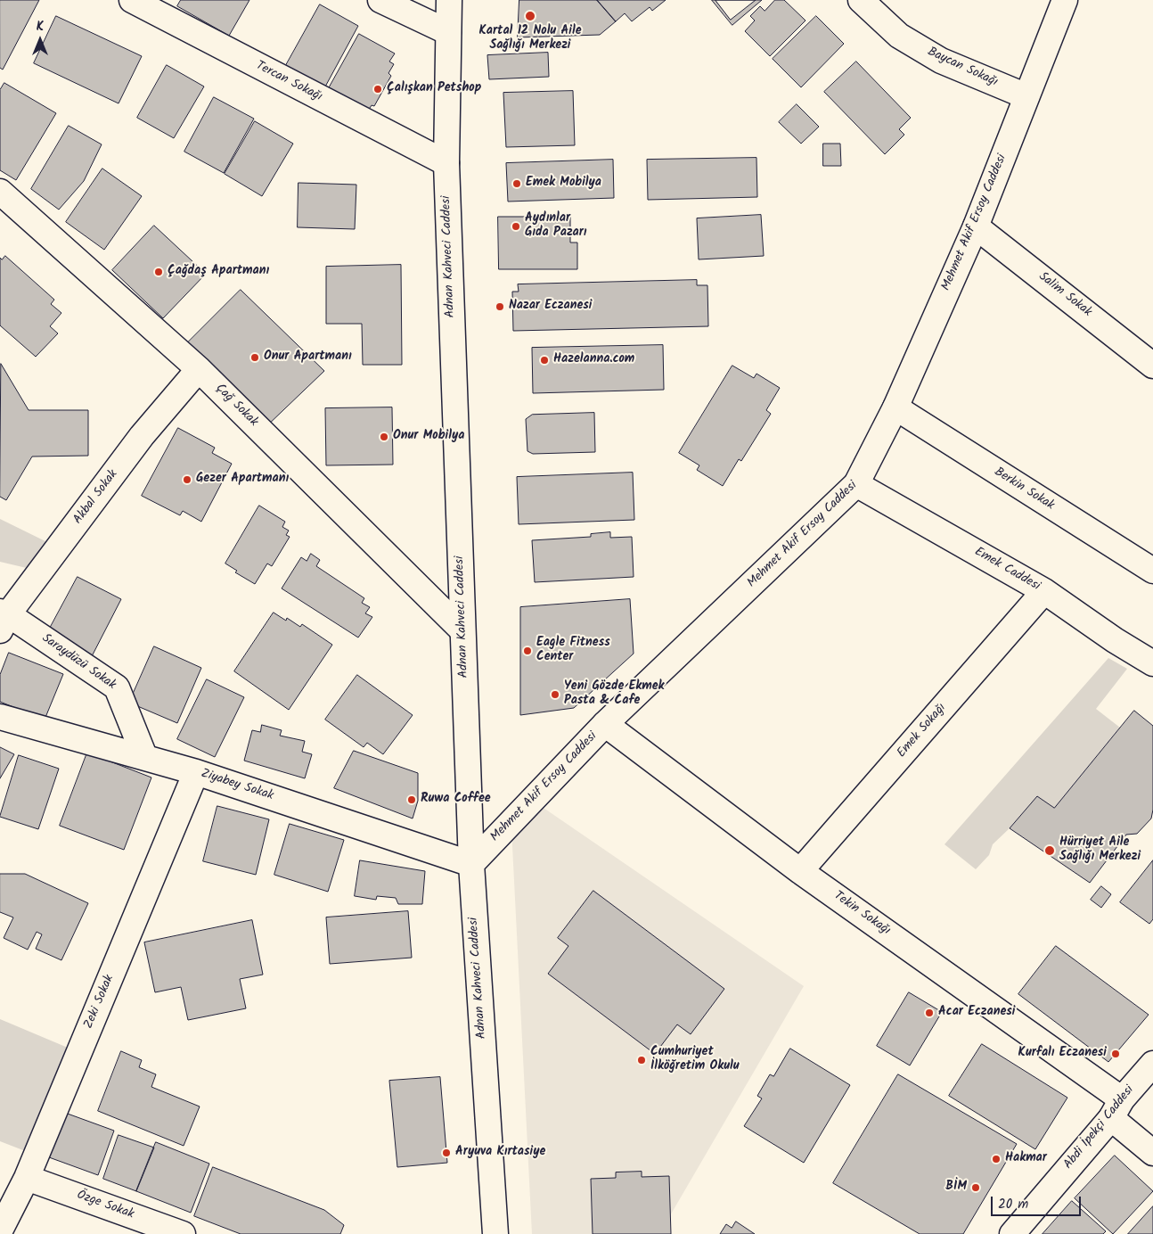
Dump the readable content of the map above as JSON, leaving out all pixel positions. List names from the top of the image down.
{
  "streets": {
    "street": [
      "Baycan Sokağı",
      "Tercan Sokağı",
      "Mehmet Akif Ersoy Caddesi",
      "Adnan Kahveci Caddesi",
      "Salim Sokak",
      "Çağ Sokak",
      "Berkin Sokak",
      "Akbal Sokak",
      "Emek Caddesi",
      "Saraydüzü Sokak",
      "Emek Sokağı",
      "Ziyabey Sokak",
      "Tekin Sokağı",
      "Zeki Sokak",
      "Abdi İpekçi Caddesi",
      "Özge Sokak"
    ]
  },
  "crossings": [
    ["Baycan Sokağı", "Mehmet Akif Ersoy Caddesi"],
    ["Tercan Sokağı", "Adnan Kahveci Caddesi"],
    ["Mehmet Akif Ersoy Caddesi", "Adnan Kahveci Caddesi"],
    ["Mehmet Akif Ersoy Caddesi", "Salim Sokak"],
    ["Mehmet Akif Ersoy Caddesi", "Berkin Sokak"],
    ["Mehmet Akif Ersoy Caddesi", "Emek Caddesi"],
    ["Mehmet Akif Ersoy Caddesi", "Ziyabey Sokak"],
    ["Mehmet Akif Ersoy Caddesi", "Tekin Sokağı"],
    ["Adnan Kahveci Caddesi", "Çağ Sokak"],
    ["Adnan Kahveci Caddesi", "Ziyabey Sokak"],
    ["Çağ Sokak", "Akbal Sokak"],
    ["Akbal Sokak", "Saraydüzü Sokak"],
    ["Emek Caddesi", "Emek Sokağı"],
    ["Saraydüzü Sokak", "Ziyabey Sokak"],
    ["Emek Sokağı", "Tekin Sokağı"],
    ["Ziyabey Sokak", "Zeki Sokak"],
    ["Tekin Sokağı", "Abdi İpekçi Caddesi"],
    ["Zeki Sokak", "Özge Sokak"]
  ],
  "places": [
    "Kartal 12 Nolu Aile Sağlığı Merkezi",
    "Çalışkan Petshop",
    "Emek Mobilya",
    "Aydınlar Gıda Pazarı",
    "Çağdaş Apartmanı",
    "Nazar Eczanesi",
    "Onur Apartmanı",
    "Hazelanna.com",
    "Onur Mobilya",
    "Gezer Apartmanı",
    "Eagle Fitness Center",
    "Yeni Gözde Ekmek Pasta & Cafe",
    "Ruwa Coffee",
    "Hürriyet Aile Sağlığı Merkezi",
    "Acar Eczanesi",
    "Kurfalı Eczanesi",
    "Cumhuriyet İlköğretim Okulu",
    "Aryuva Kırtasiye",
    "Hakmar",
    "BİM"
  ],
  "scale_bar": "20 m",
  "north": "top"
}
